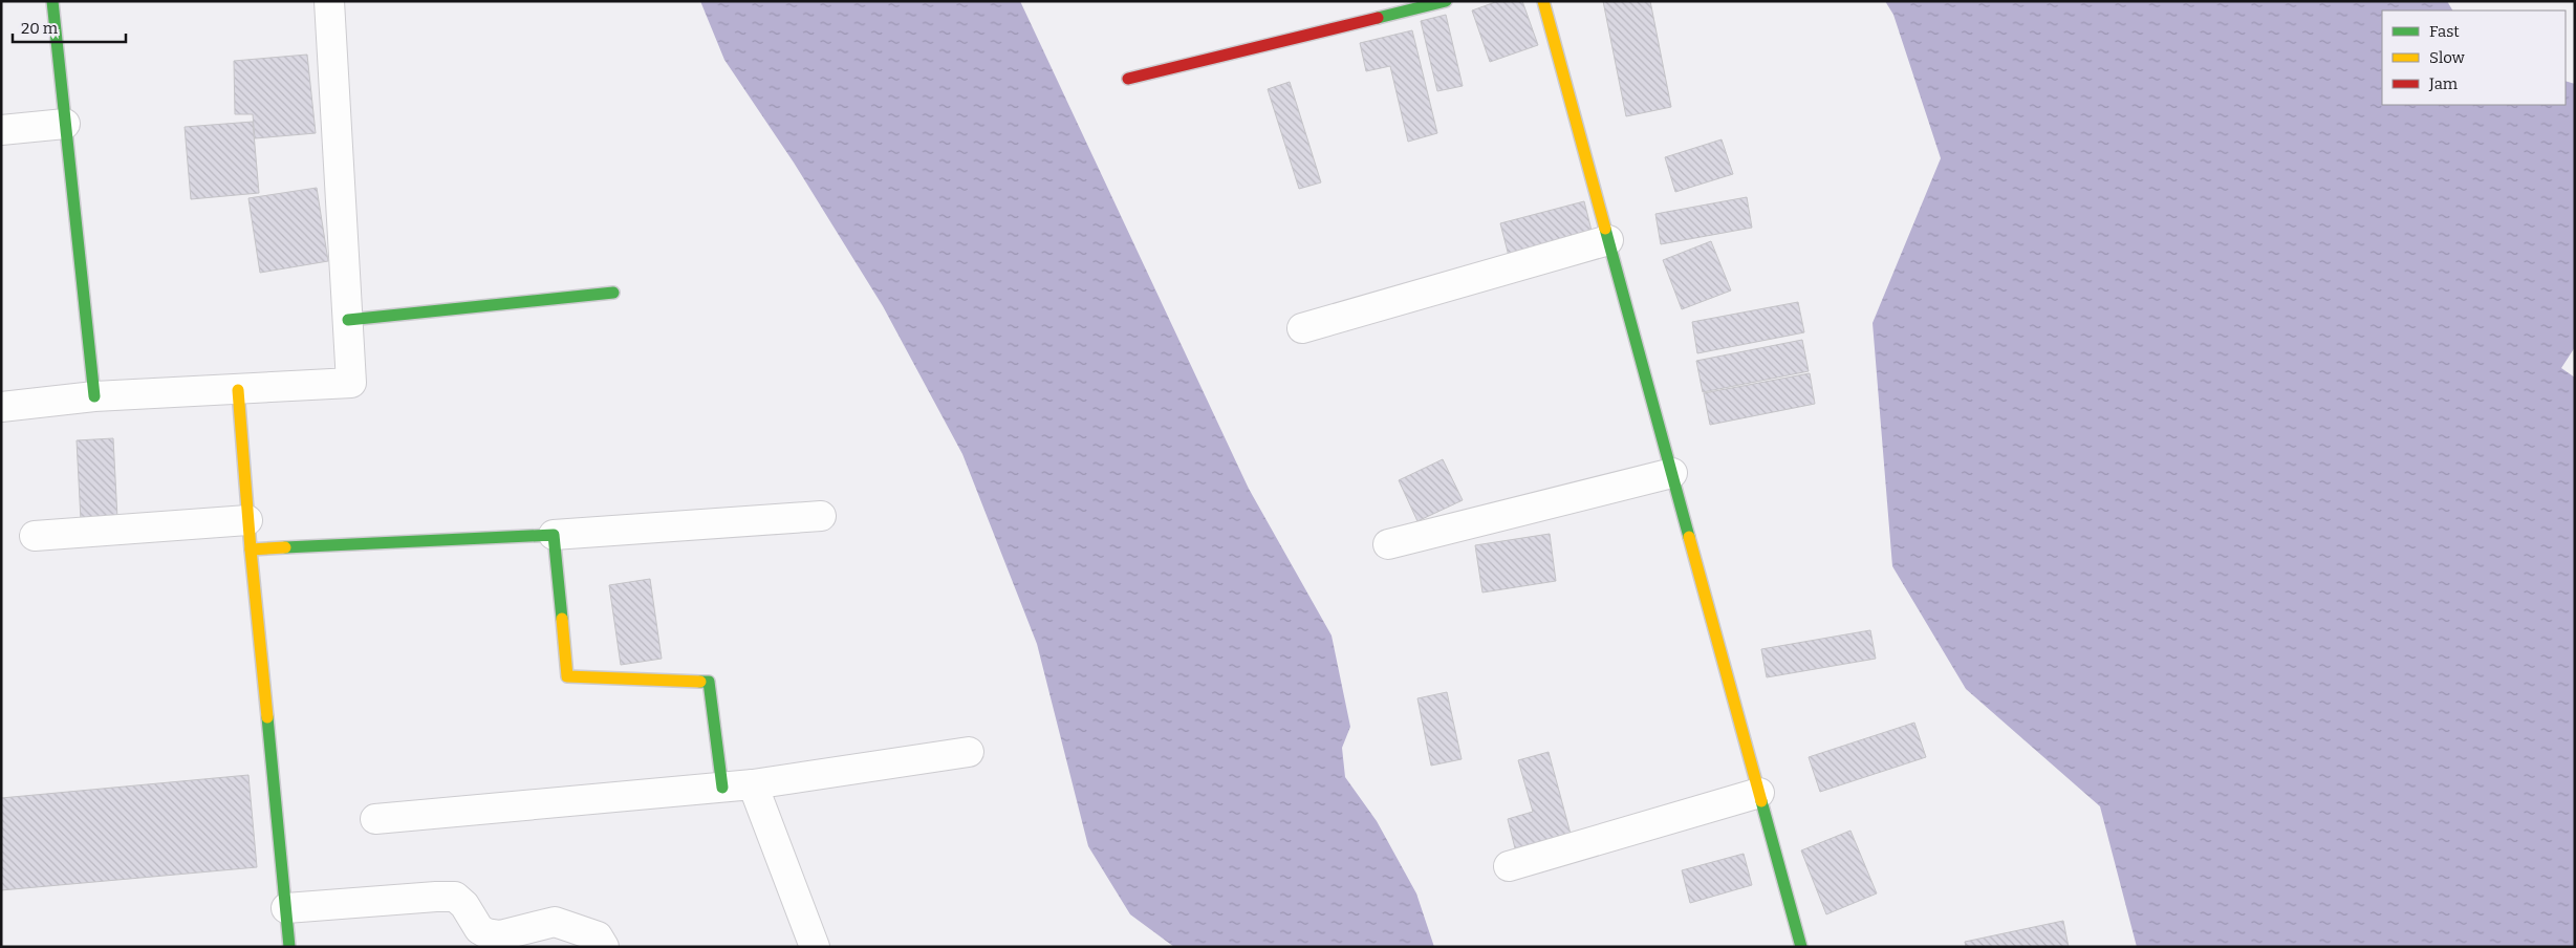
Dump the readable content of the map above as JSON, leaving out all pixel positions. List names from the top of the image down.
{
  "legend": ["Fast", "Slow", "Jam"],
  "scale_bar": "20 m"
}
